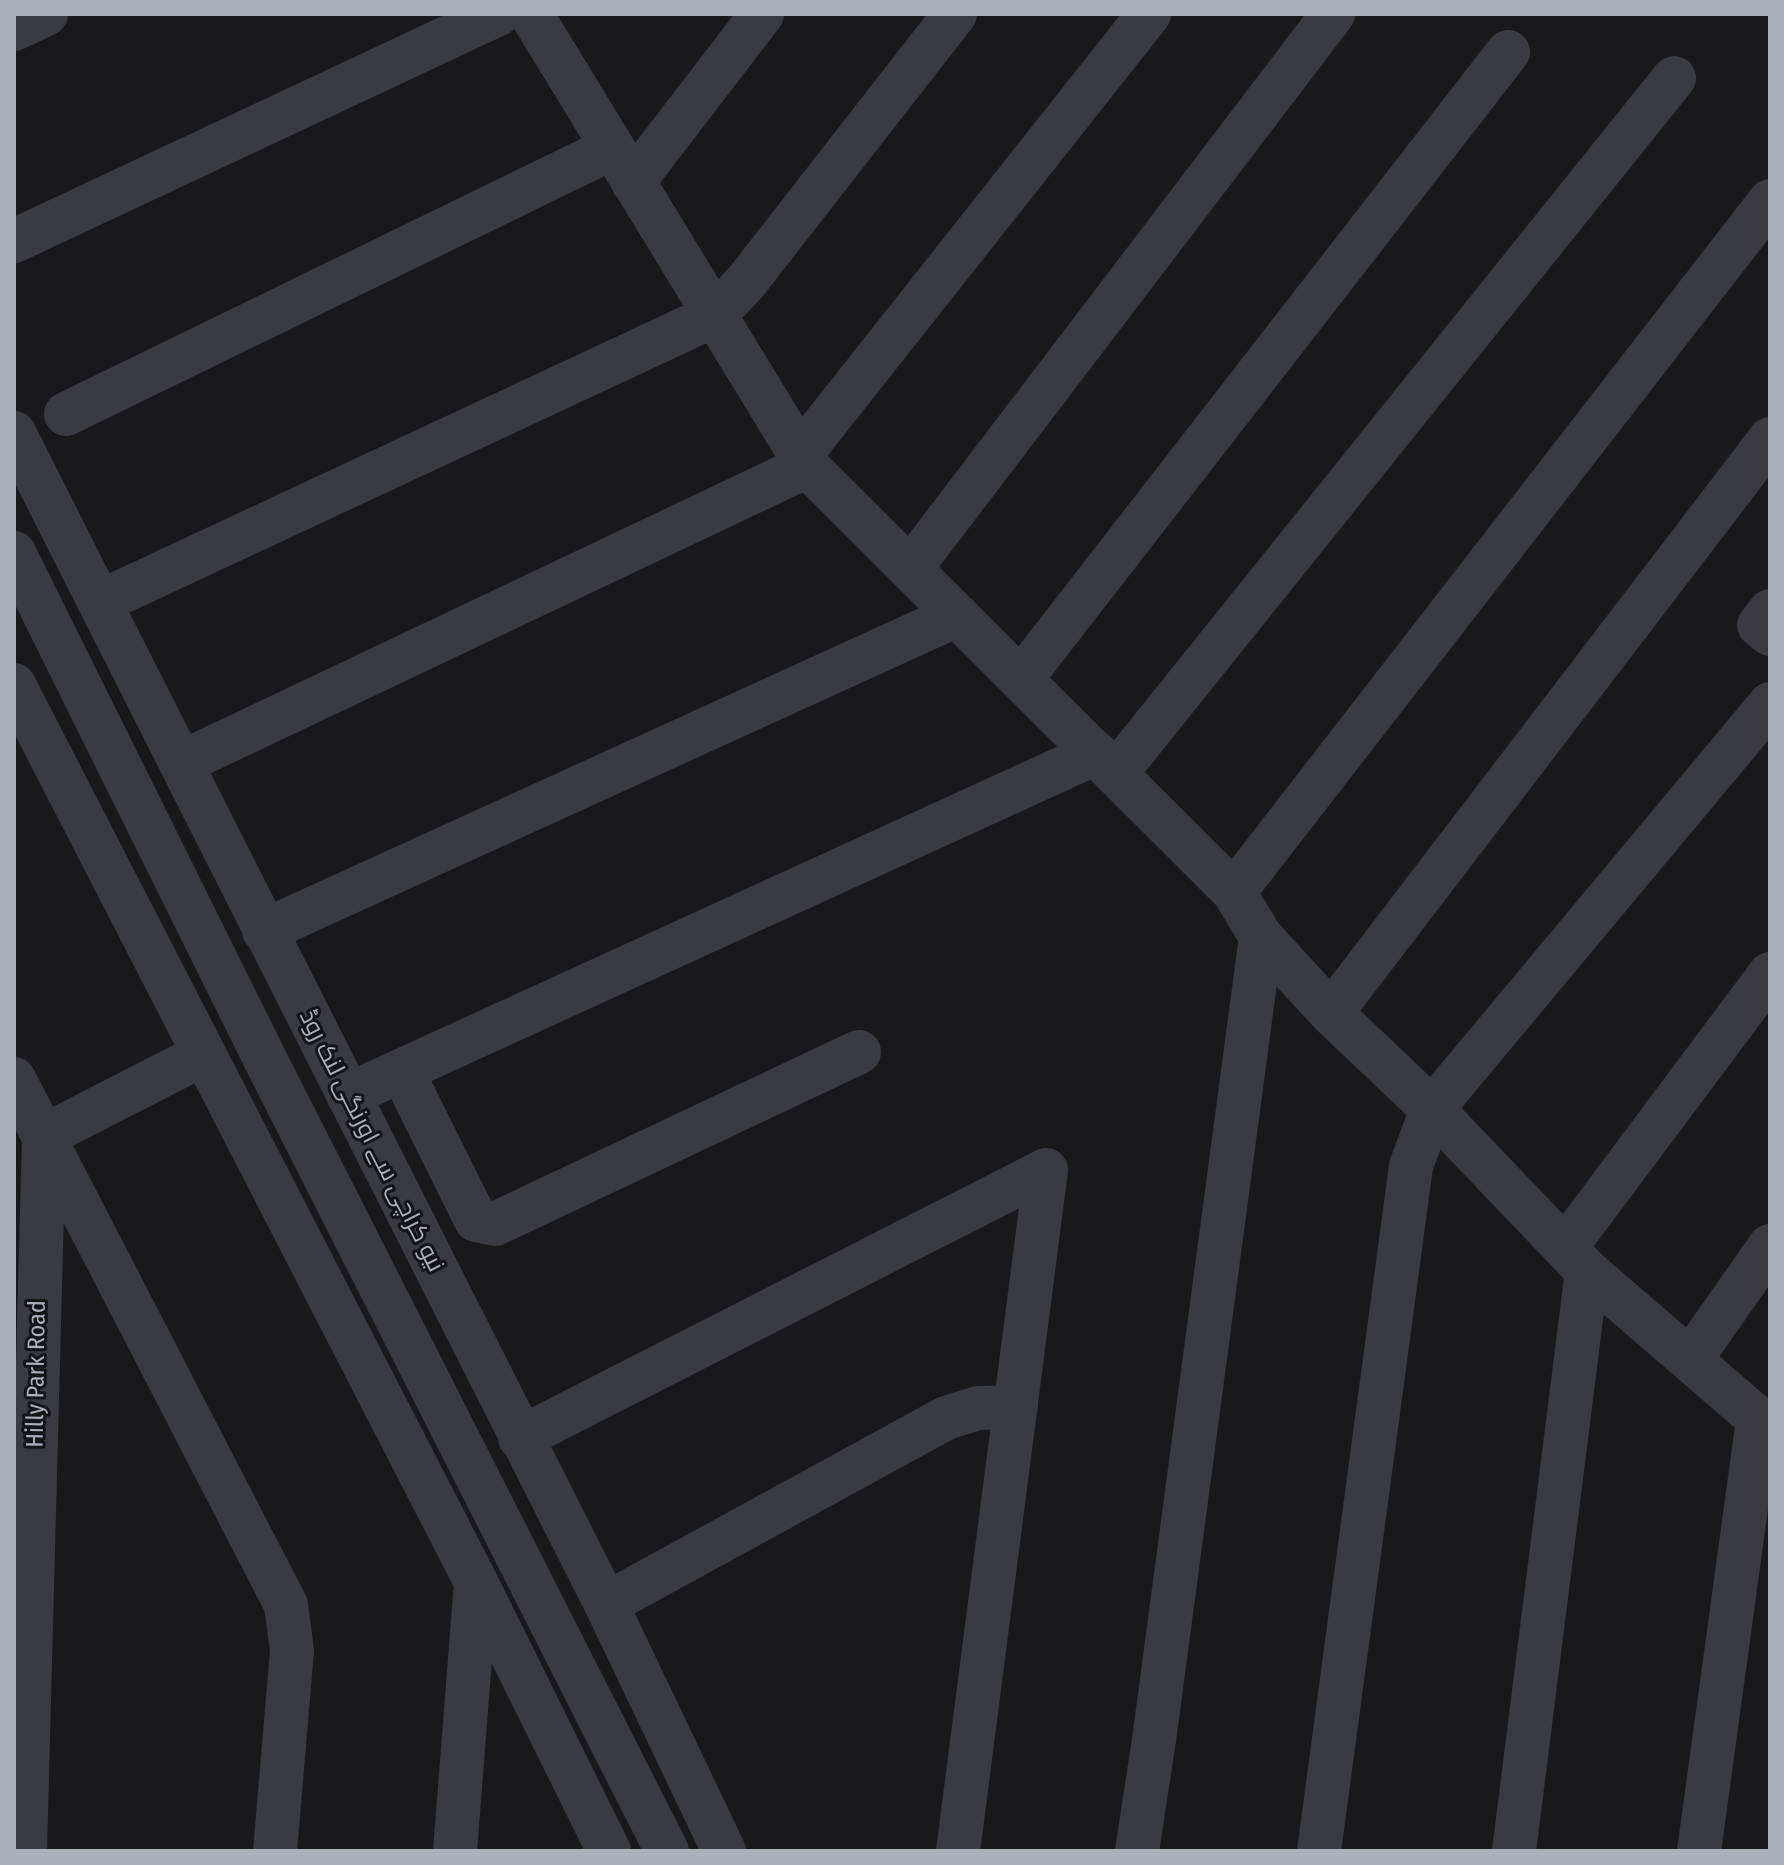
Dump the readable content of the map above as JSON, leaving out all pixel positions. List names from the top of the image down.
{
  "streets": {
    "street": ["نیو کراچی سے اورنگی لنک روڈ", "Hilly Park Road"]
  }
}
